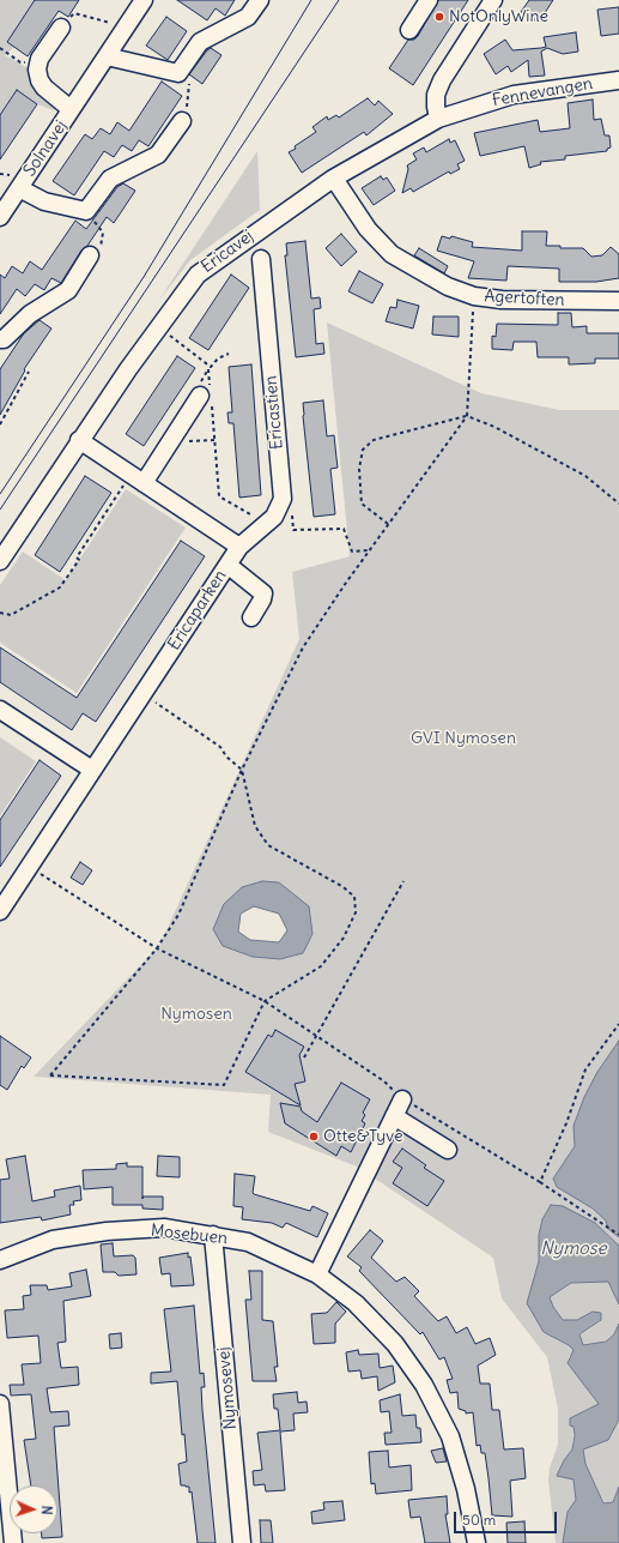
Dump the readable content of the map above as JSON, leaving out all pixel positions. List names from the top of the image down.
{
  "streets": {
    "street": [
      "Fennevangen",
      "Solnavej",
      "Ericavej",
      "Agertoften",
      "Ericastien",
      "Ericaparken",
      "Mosebuen",
      "Nymosevej"
    ]
  },
  "crossings": [
    ["Fennevangen", "Ericavej"],
    ["Ericavej", "Agertoften"],
    ["Ericastien", "Ericaparken"],
    ["Mosebuen", "Nymosevej"]
  ],
  "water": ["Nymose"],
  "parks": ["GVI Nymosen", "Nymosen"],
  "places": ["NotOnlyWine", "Otte&Tyve"],
  "scale_bar": "50 m",
  "north": "right"
}
